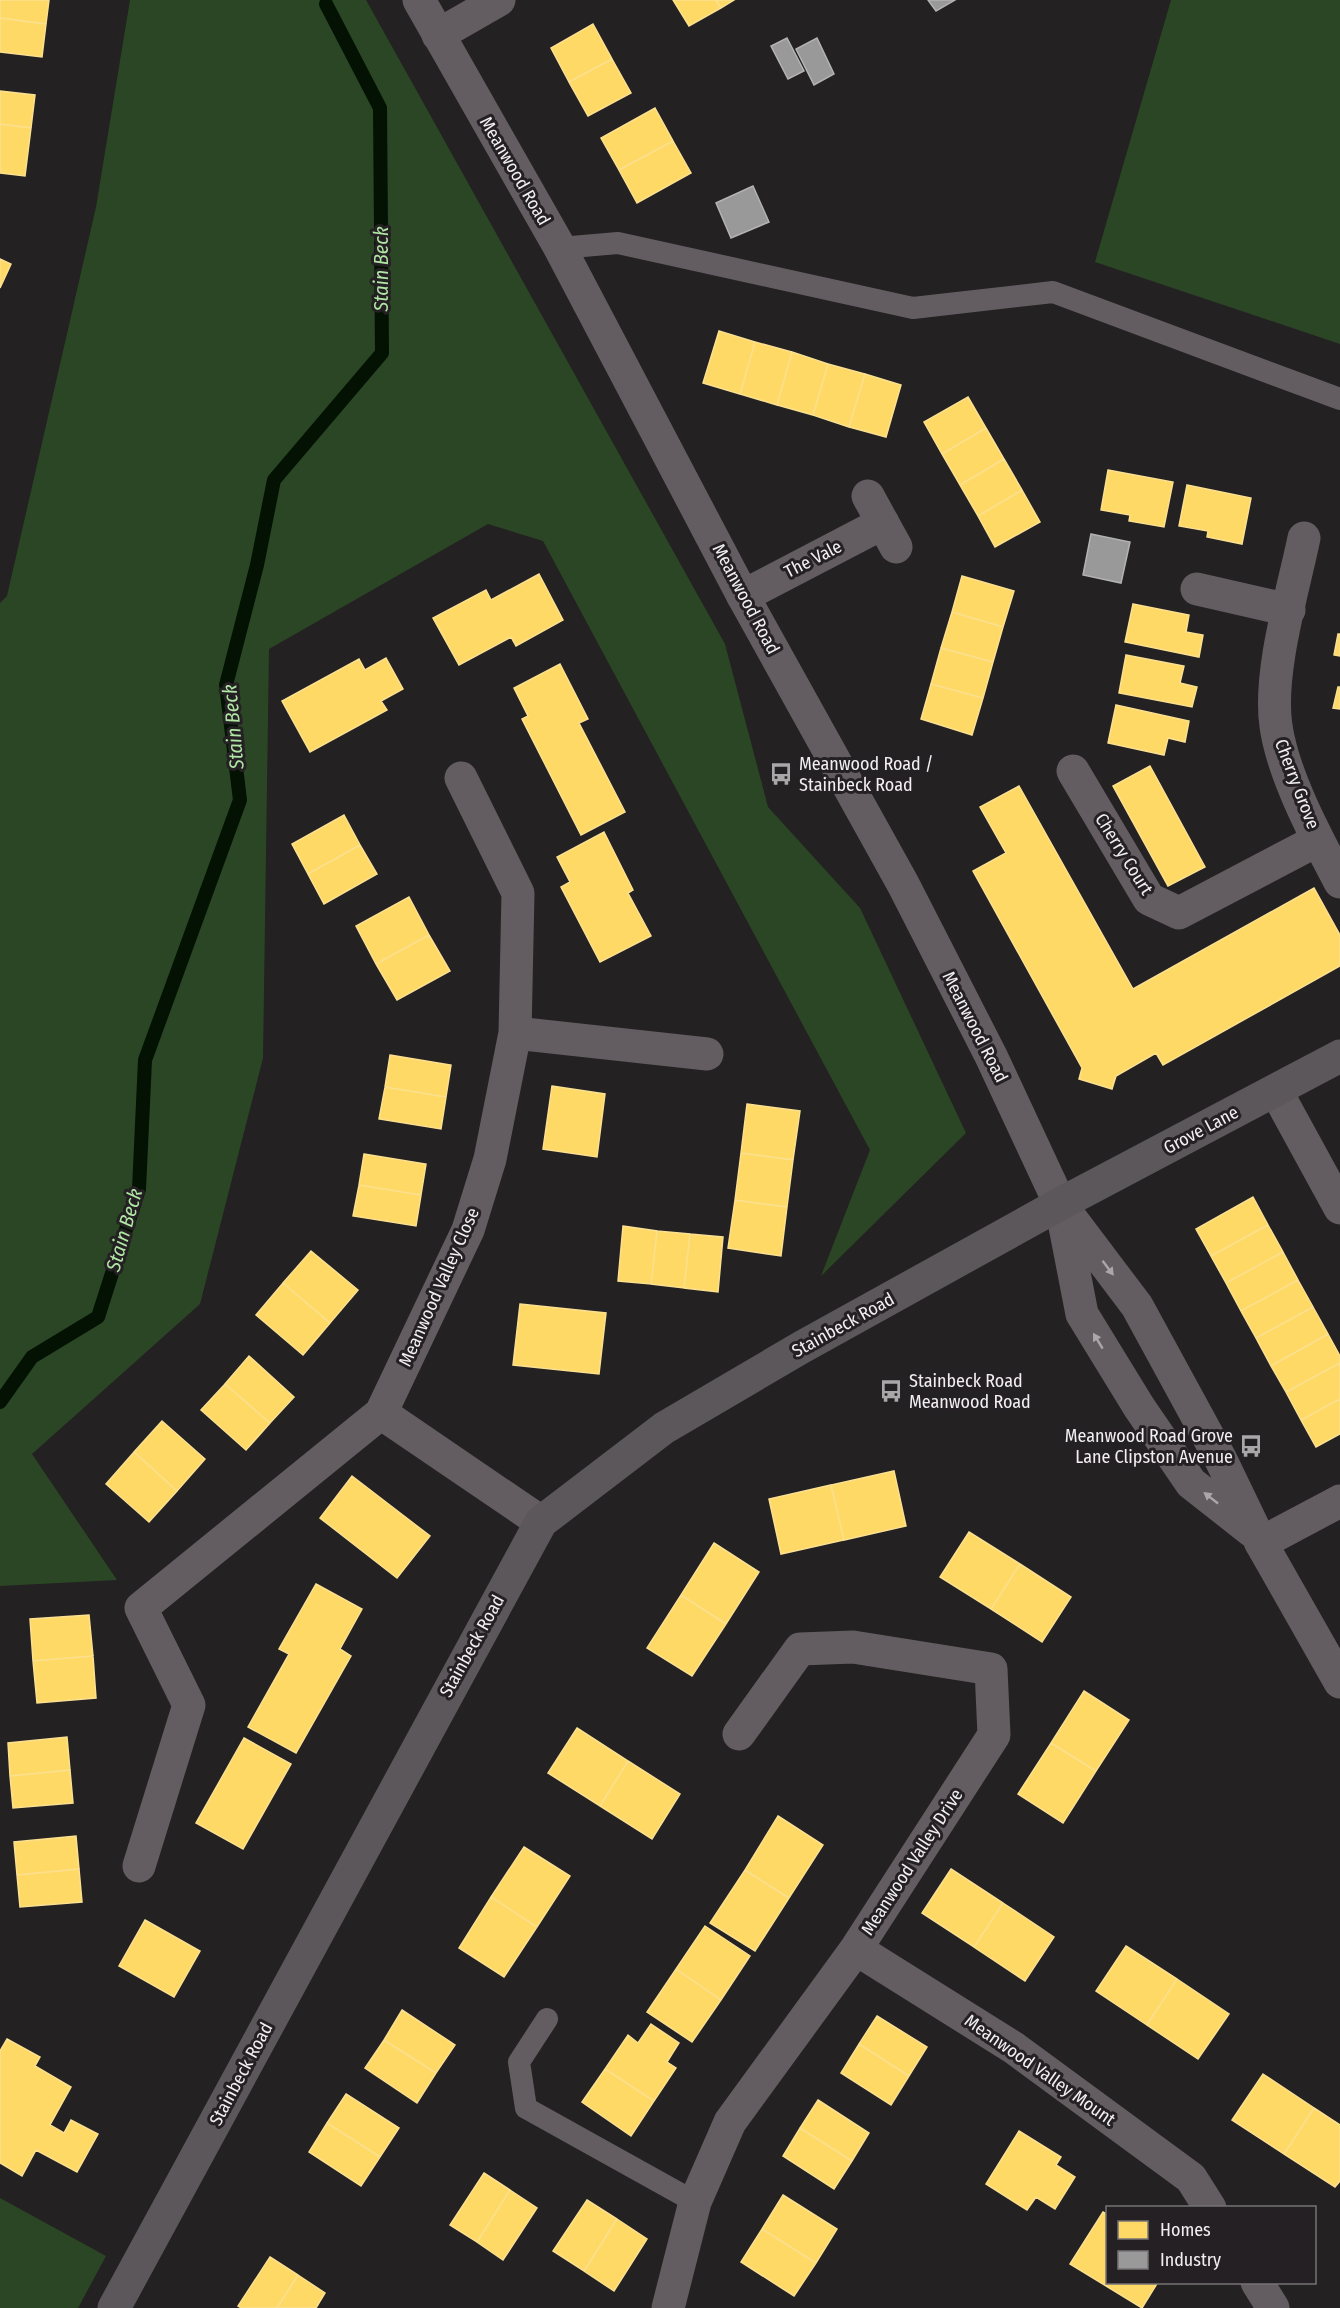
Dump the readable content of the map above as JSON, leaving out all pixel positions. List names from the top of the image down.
{
  "streets": {
    "main road": ["Grove Lane", "Stainbeck Road"],
    "street": [
      "Meanwood Road",
      "The Vale",
      "Cherry Grove",
      "Cherry Court",
      "Meanwood Valley Close",
      "Meanwood Valley Drive",
      "Meanwood Valley Mount"
    ]
  },
  "crossings": [
    ["Meanwood Road", "The Vale"],
    ["Meanwood Road", "Grove Lane"],
    ["Meanwood Road", "Stainbeck Road"],
    ["Cherry Grove", "Cherry Court"],
    ["Grove Lane", "Stainbeck Road"],
    ["Meanwood Valley Drive", "Meanwood Valley Mount"]
  ],
  "water": ["Stain Beck"],
  "places": {
    "bus stop": ["Meanwood Road / Stainbeck Road", "Stainbeck Road Meanwood Road", "Meanwood Road Grove Lane Clipston Avenue"]
  },
  "legend": ["Homes", "Industry"]
}
